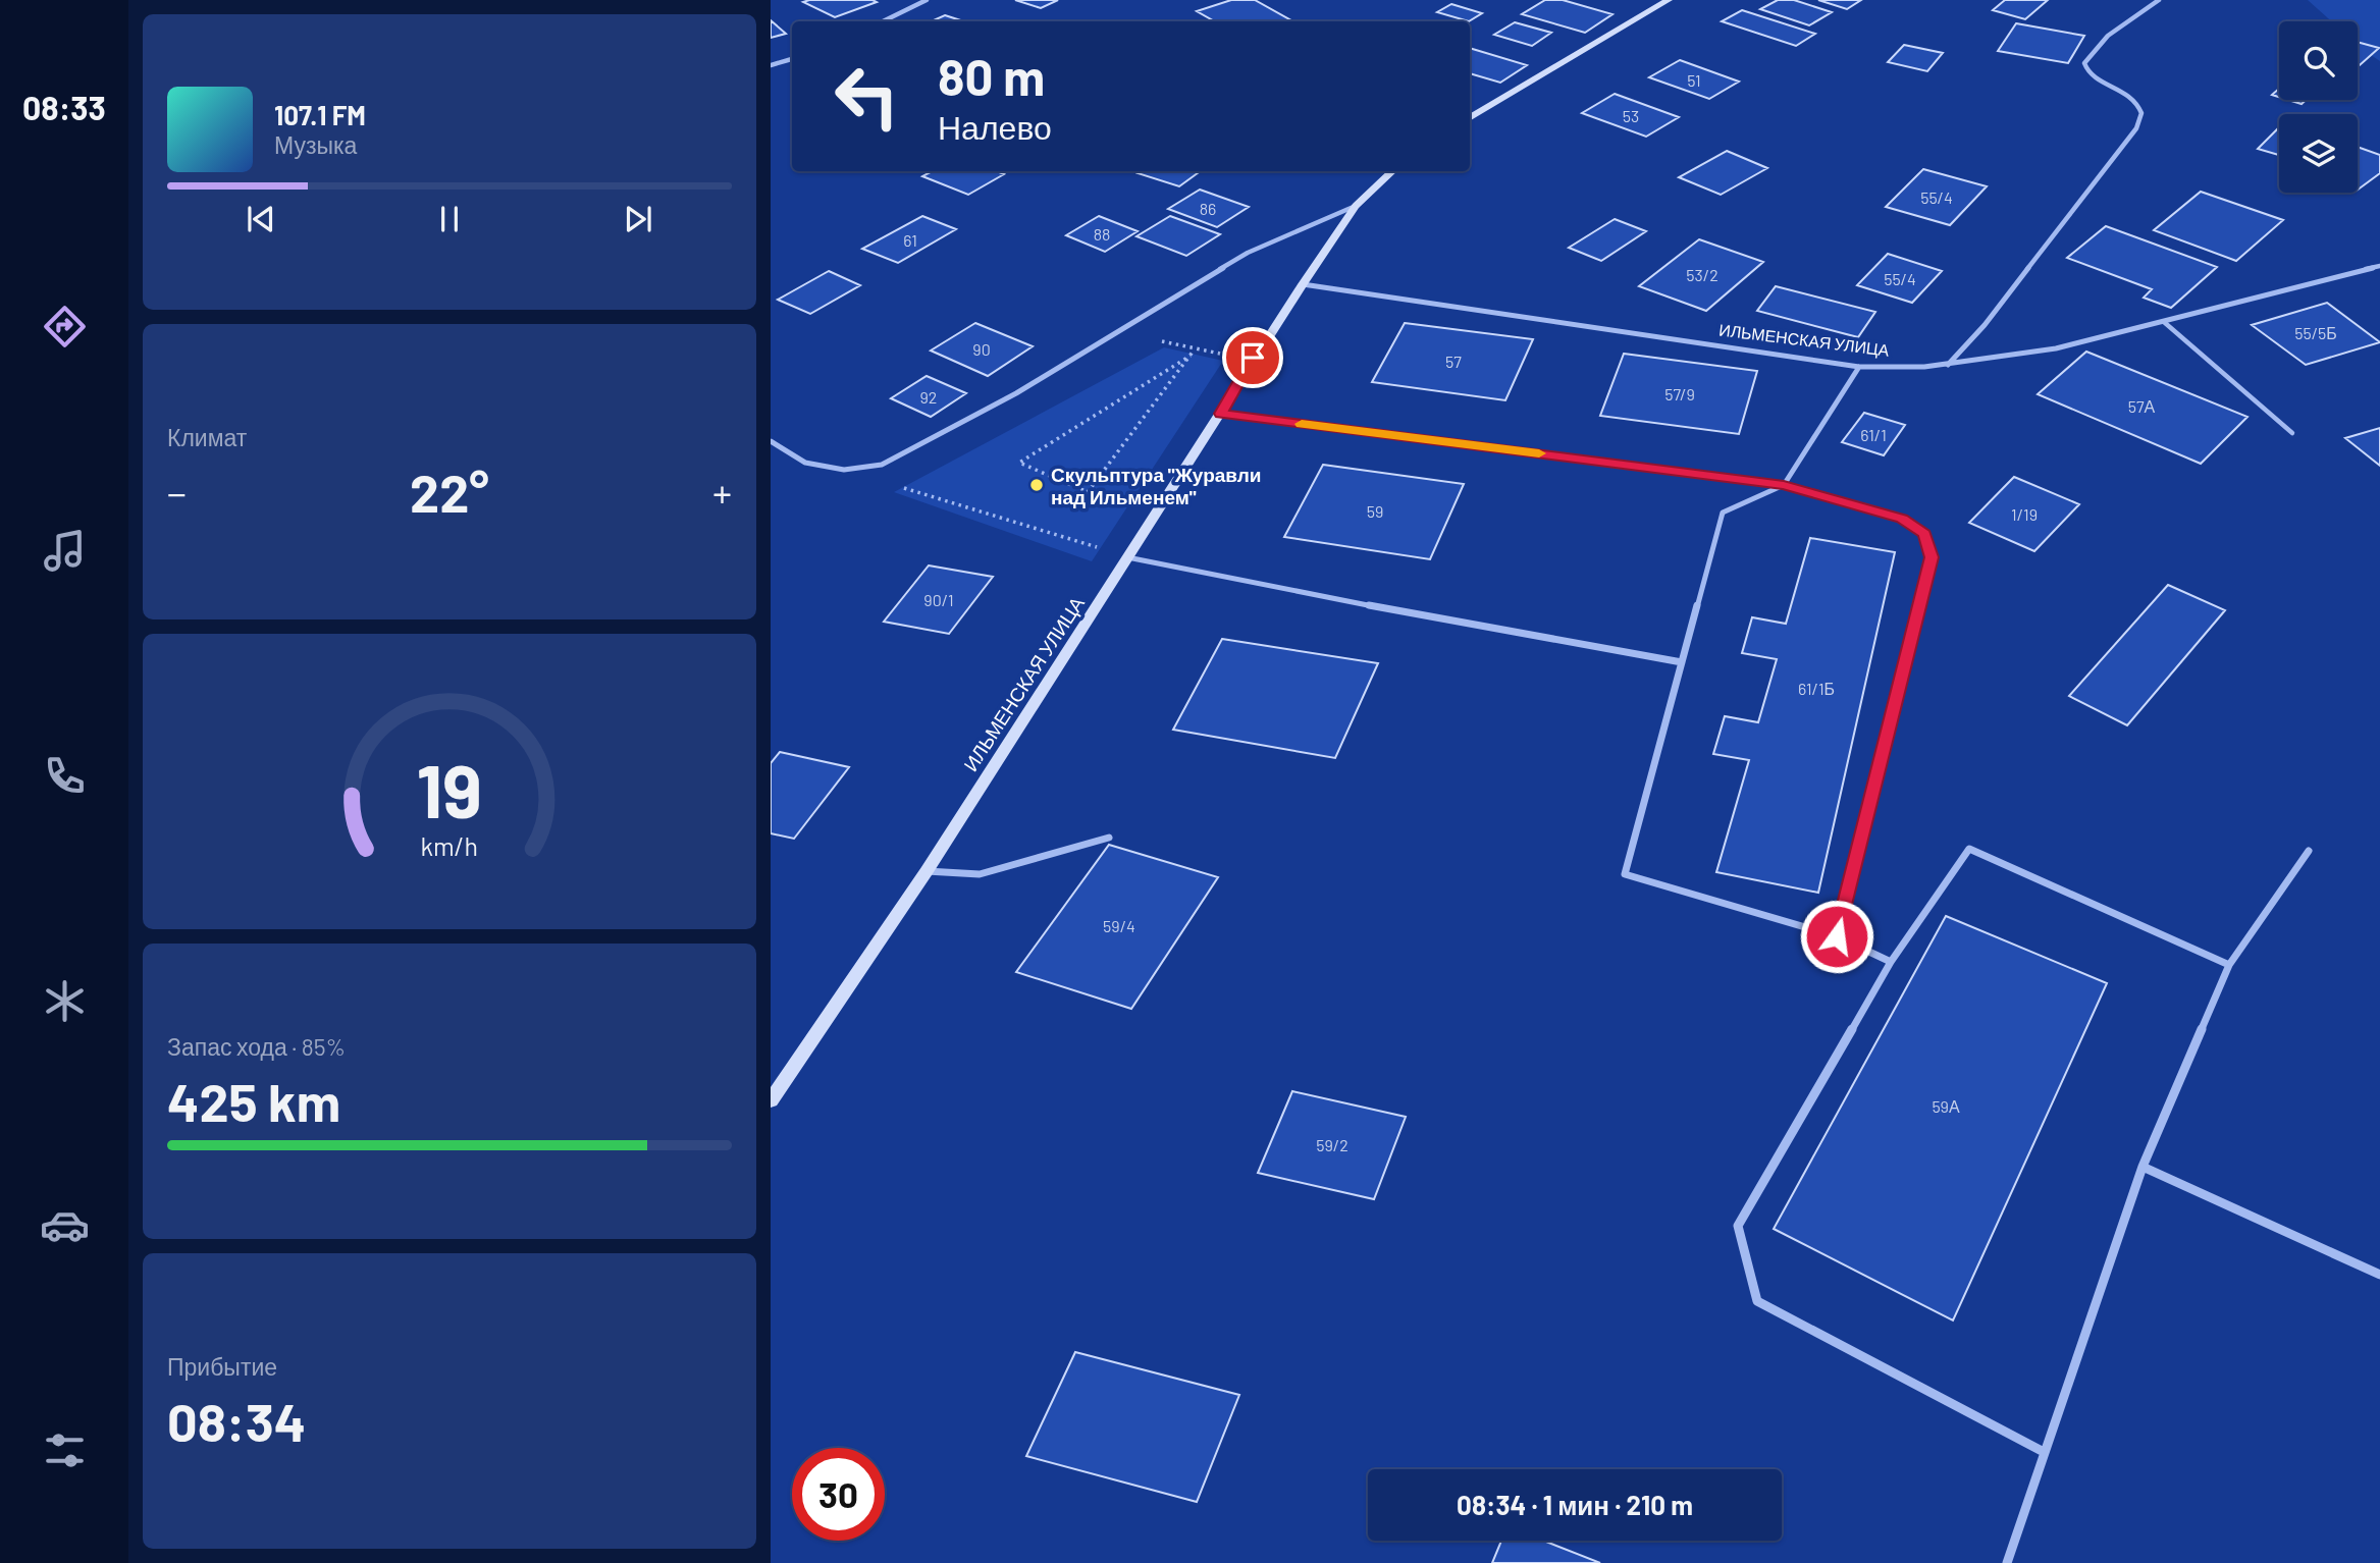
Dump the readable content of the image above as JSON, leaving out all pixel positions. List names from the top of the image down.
{
  "streets": {
    "main road": ["ИЛЬМЕНСКАЯ УЛИЦА"]
  },
  "places": ["Скульптура \"Журавли над Ильменем\""],
  "house_numbers": [
    "51",
    "53",
    "55/4",
    "86",
    "88",
    "61",
    "53/2",
    "55/4",
    "55/5Б",
    "90",
    "57",
    "57/9",
    "92",
    "57А",
    "61/1",
    "59",
    "1/19",
    "90/1",
    "61/1Б",
    "59/4",
    "59А",
    "59/2"
  ],
  "page": {
    "tabs": "08:33",
    "turn": ["80 m", "Налево"],
    "song": ["107.1 FM", "Музыка"],
    "tile": [
      "Климат",
      ["Запас хода · 85%", "425 km"],
      ["Прибытие", "08:34"]
    ],
    "heat": ["−", "22°", "+"],
    "limit": "30",
    "trip": "08:34 · 1 мин · 210 m",
    "gauge": ["19", "km/h"]
  }
}
